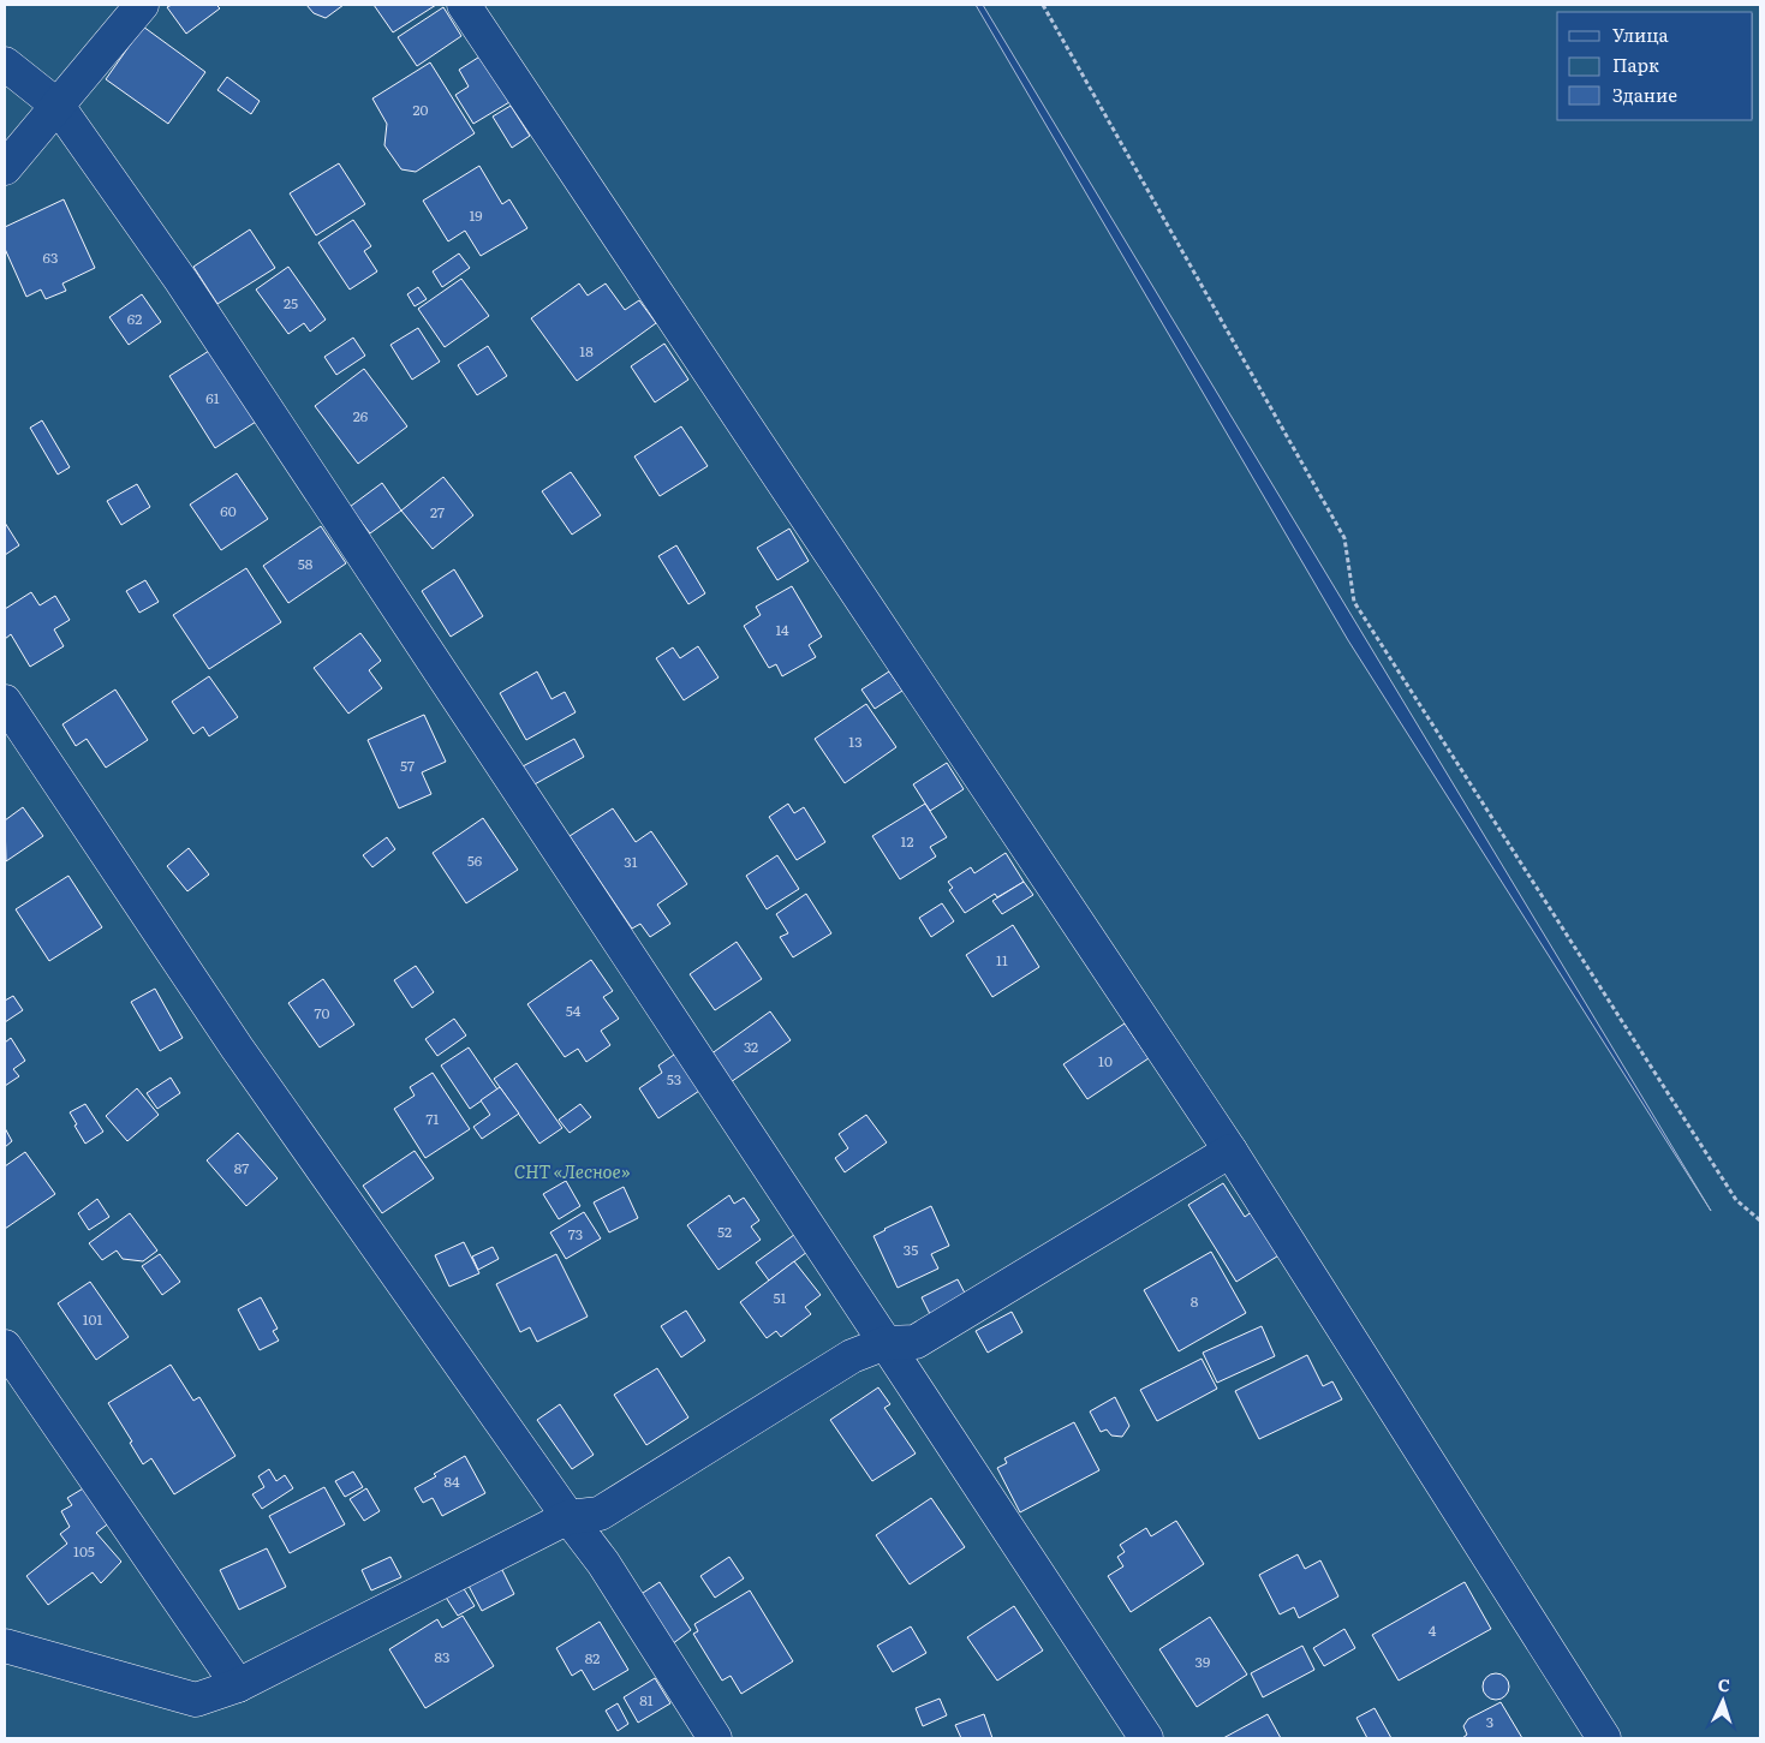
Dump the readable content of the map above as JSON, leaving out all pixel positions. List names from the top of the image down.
{
  "parks": ["СНТ «Лесное»"],
  "house_numbers": [
    "20",
    "19",
    "63",
    "25",
    "62",
    "18",
    "61",
    "26",
    "60",
    "27",
    "58",
    "14",
    "13",
    "57",
    "12",
    "56",
    "31",
    "11",
    "54",
    "70",
    "32",
    "10",
    "53",
    "71",
    "87",
    "52",
    "73",
    "35",
    "51",
    "8",
    "101",
    "84",
    "105",
    "4",
    "83",
    "82",
    "39",
    "81",
    "3"
  ],
  "legend": ["Улица", "Парк", "Здание"],
  "north": "top"
}
